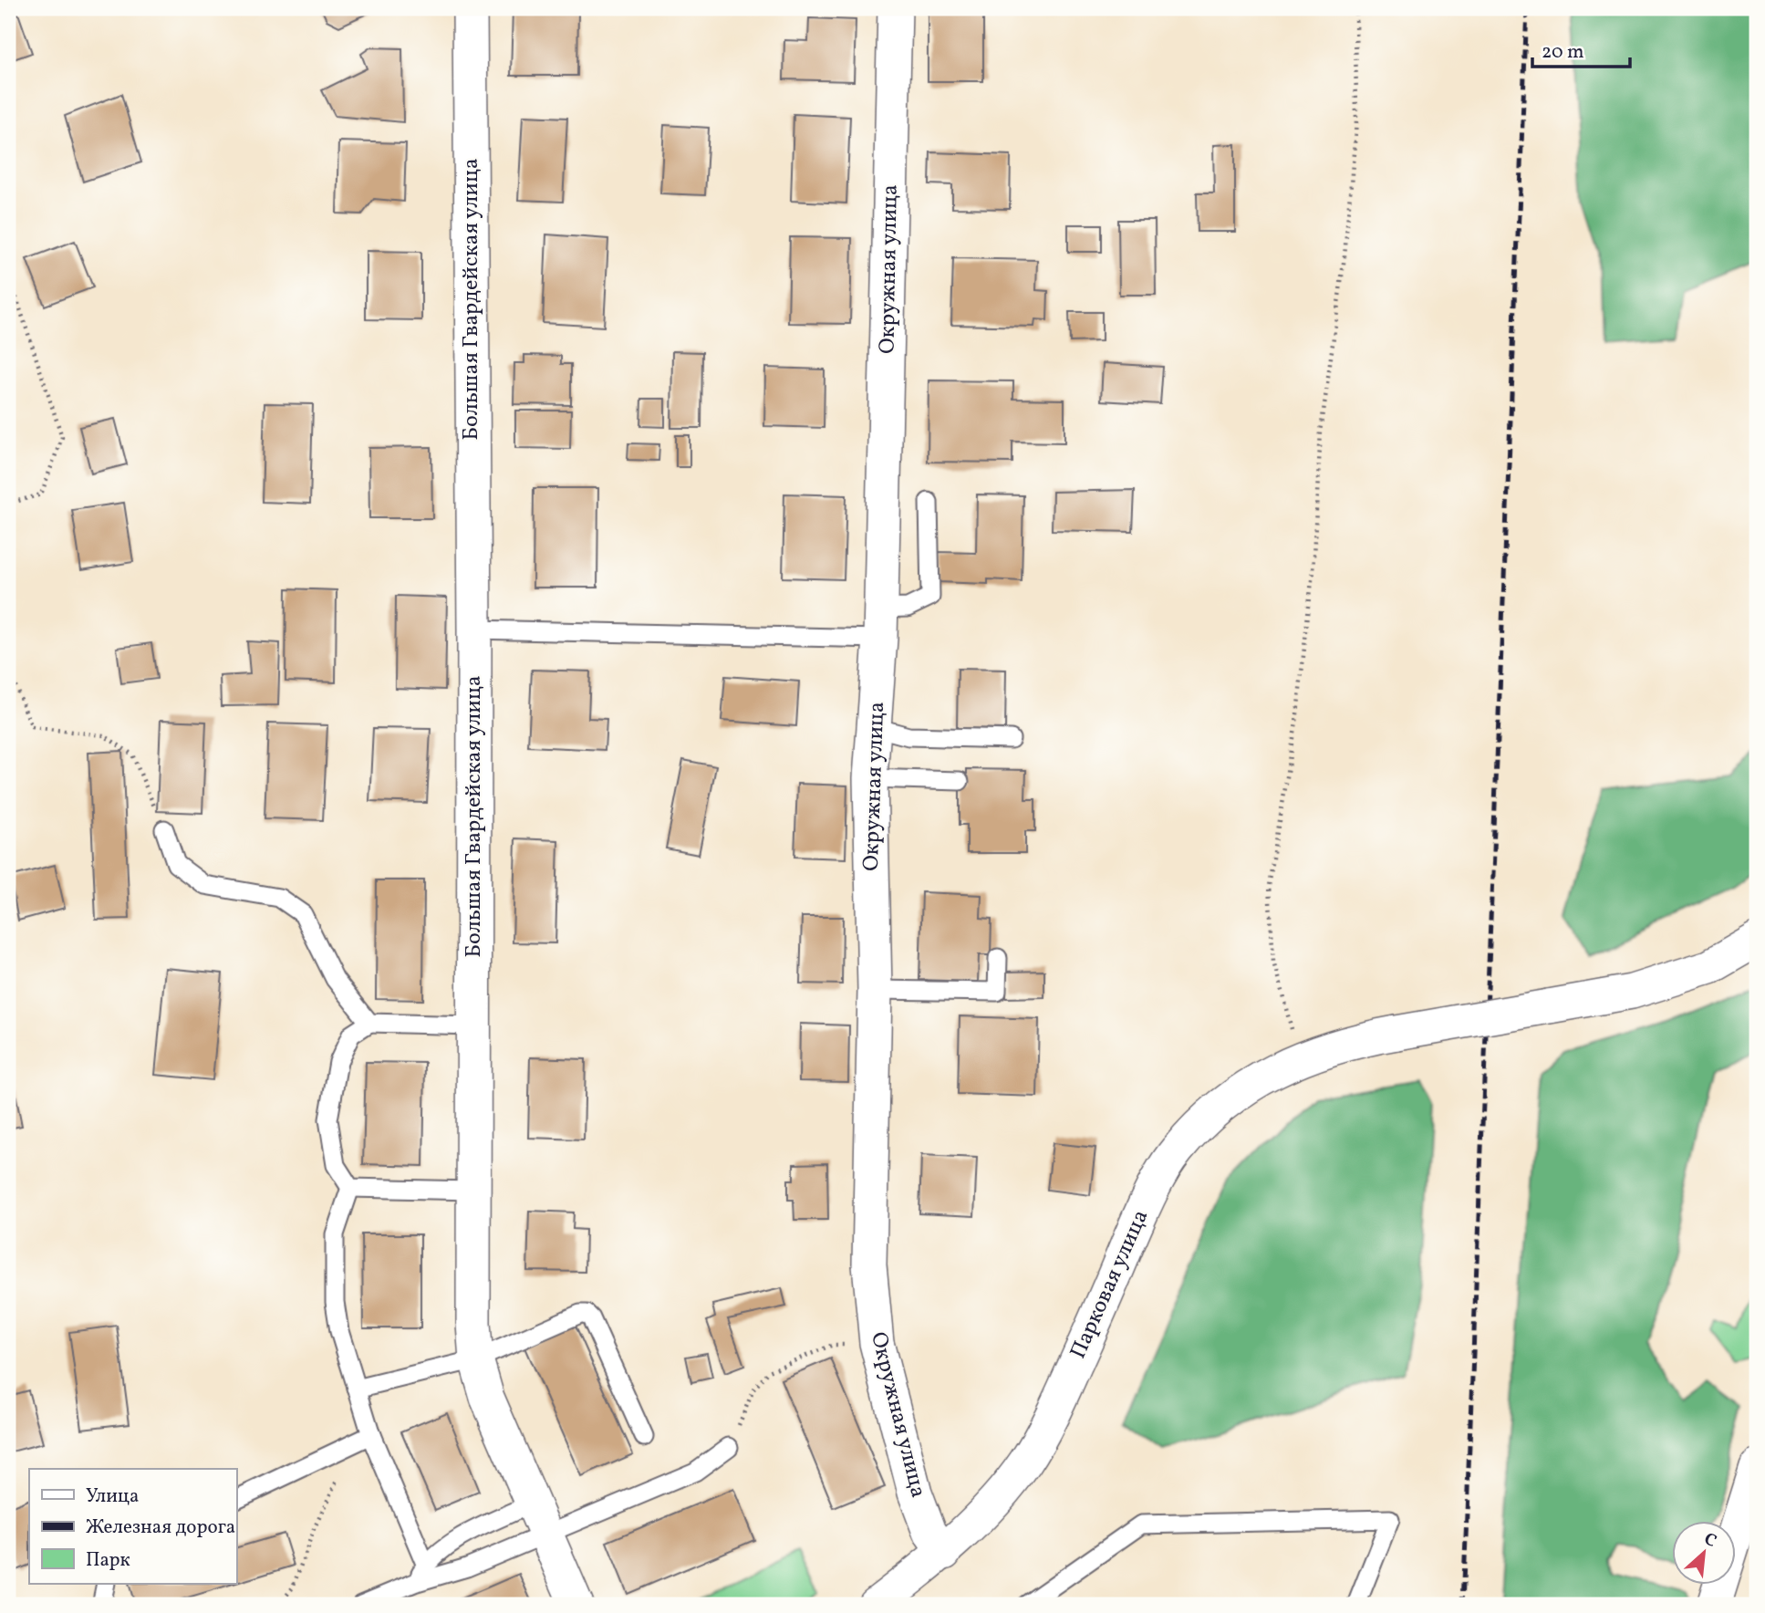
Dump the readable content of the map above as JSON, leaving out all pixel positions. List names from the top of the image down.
{
  "streets": {
    "street": ["Окружная улица", "Большая Гвардейская улица", "Парковая улица"]
  },
  "crossings": [
    ["Окружная улица", "Парковая улица"]
  ],
  "legend": ["Улица", "Железная дорога", "Парк"],
  "scale_bar": "20 m",
  "north": "top right"
}
